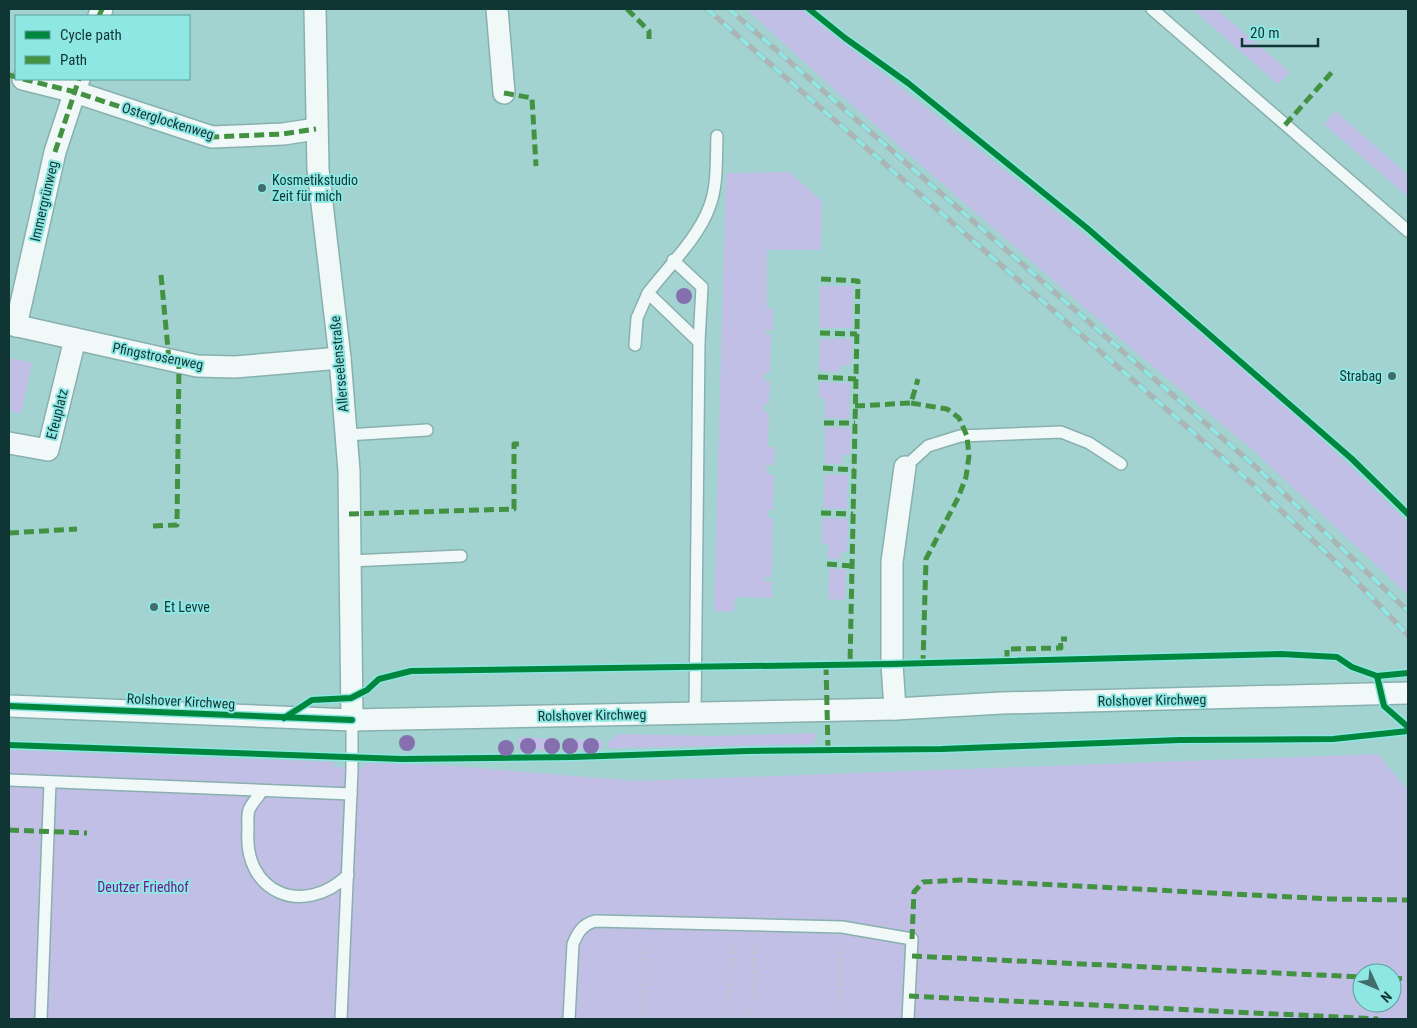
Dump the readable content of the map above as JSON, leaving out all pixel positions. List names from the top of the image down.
{
  "streets": {
    "street": [
      "Osterglockenweg",
      "Immergrünweg",
      "Pfingstrosenweg",
      "Allerseelenstraße",
      "Efeuplatz",
      "Rolshover Kirchweg"
    ]
  },
  "crossings": [
    ["Osterglockenweg", "Immergrünweg"],
    ["Osterglockenweg", "Allerseelenstraße"],
    ["Immergrünweg", "Pfingstrosenweg"],
    ["Pfingstrosenweg", "Allerseelenstraße"],
    ["Pfingstrosenweg", "Efeuplatz"],
    ["Allerseelenstraße", "Rolshover Kirchweg"]
  ],
  "parks": ["Deutzer Friedhof"],
  "places": ["Kosmetikstudio Zeit für mich", "Strabag", "Et Levve"],
  "legend": ["Cycle path", "Path"],
  "scale_bar": "20 m",
  "north": "bottom right"
}
